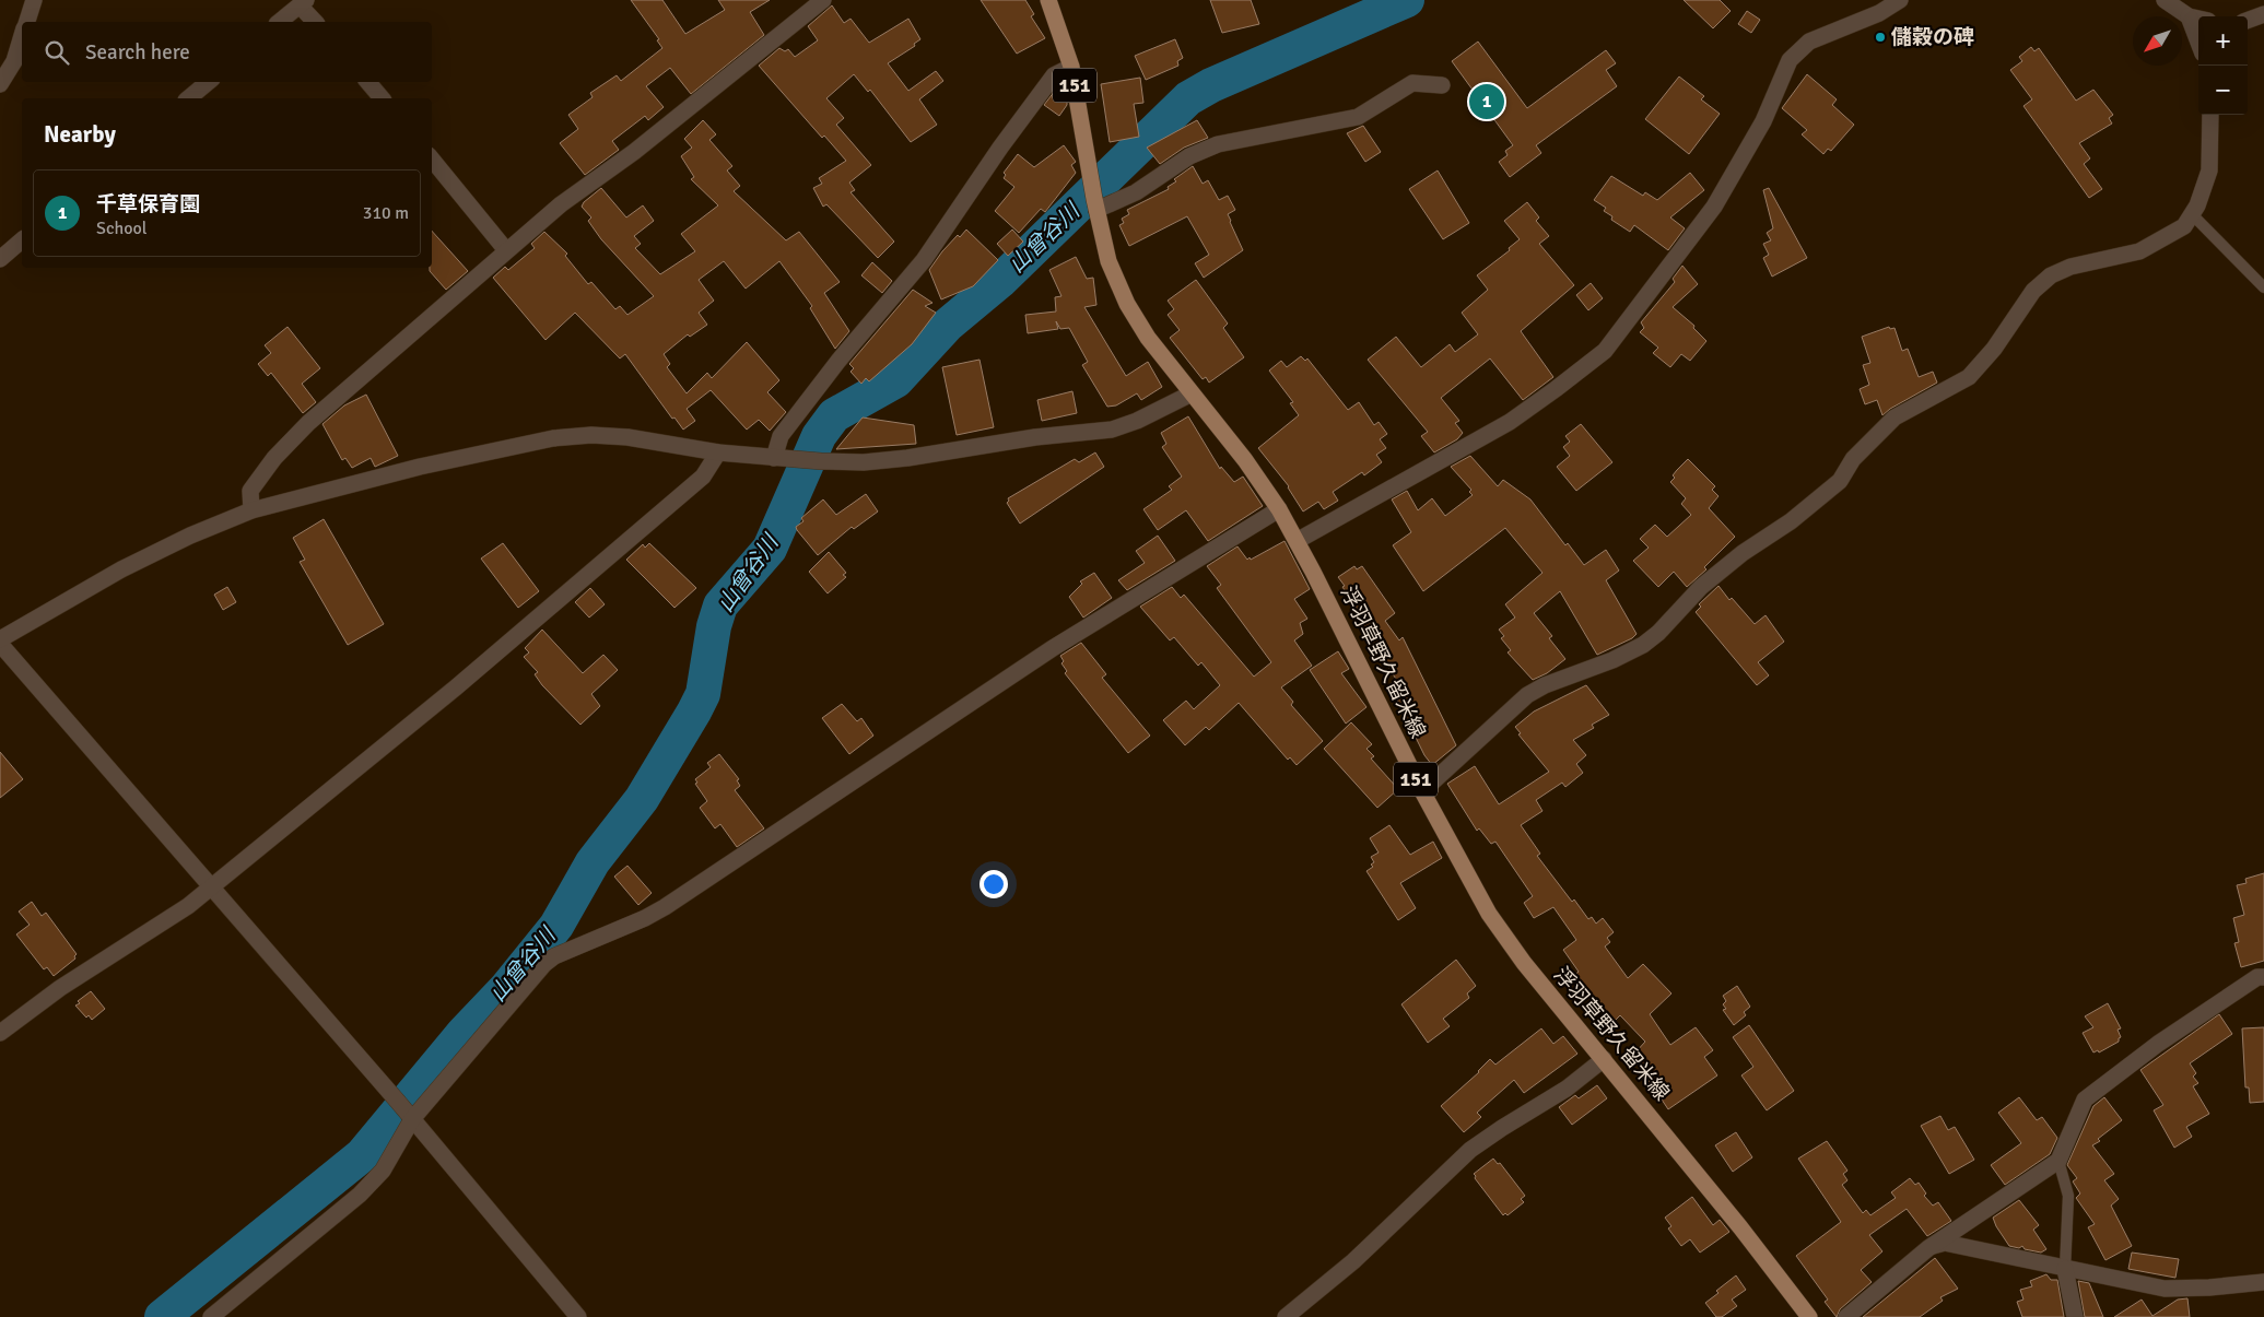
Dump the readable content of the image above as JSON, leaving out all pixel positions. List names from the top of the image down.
{
  "streets": {
    "main road": ["151", "浮羽草野久留米線"]
  },
  "water": ["山曾谷川"],
  "places": ["儲穀の碑"],
  "north": "bottom left",
  "page": {
    "map_buttons": ["+", "−"],
    "search": "Search here",
    "pins": "1",
    "heading": "Nearby",
    "list": [
      {
        "mark": "1",
        "name": "千草保育園",
        "note": "School",
        "value": "310 m"
      }
    ]
  }
}
